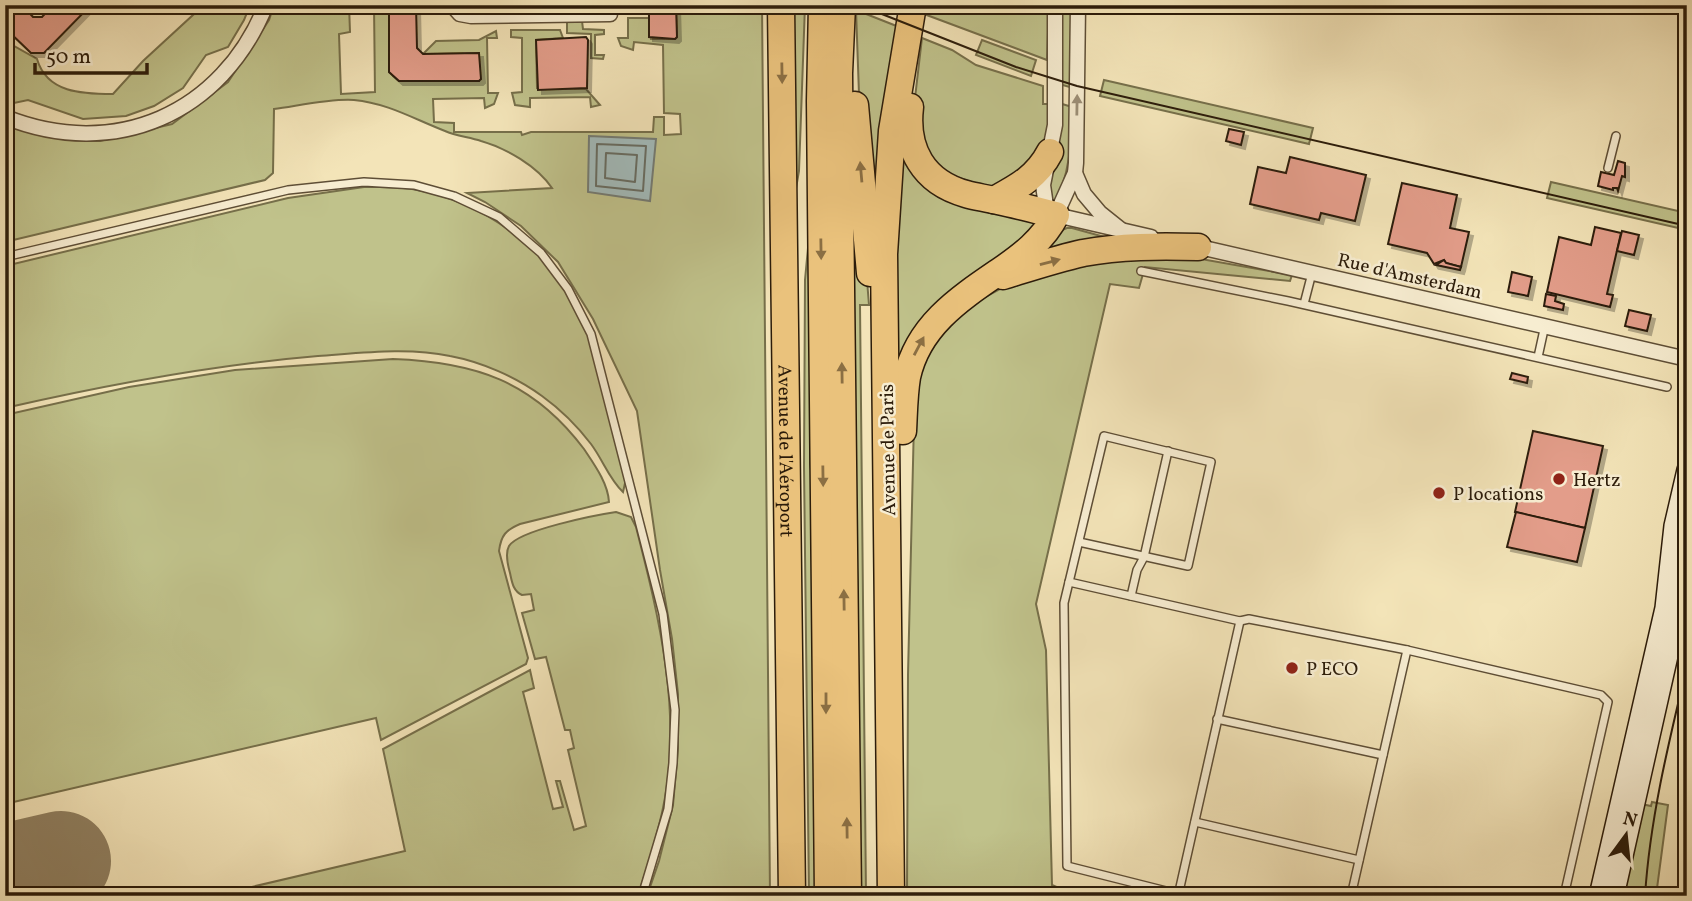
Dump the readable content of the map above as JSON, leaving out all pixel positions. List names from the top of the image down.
{
  "streets": {
    "highway": ["Avenue de l'Aéroport", "Avenue de Paris"],
    "street": ["Rue d'Amsterdam"]
  },
  "places": ["Hertz", "P locations", "P ECO"],
  "scale_bar": "50 m",
  "north": "top"
}
